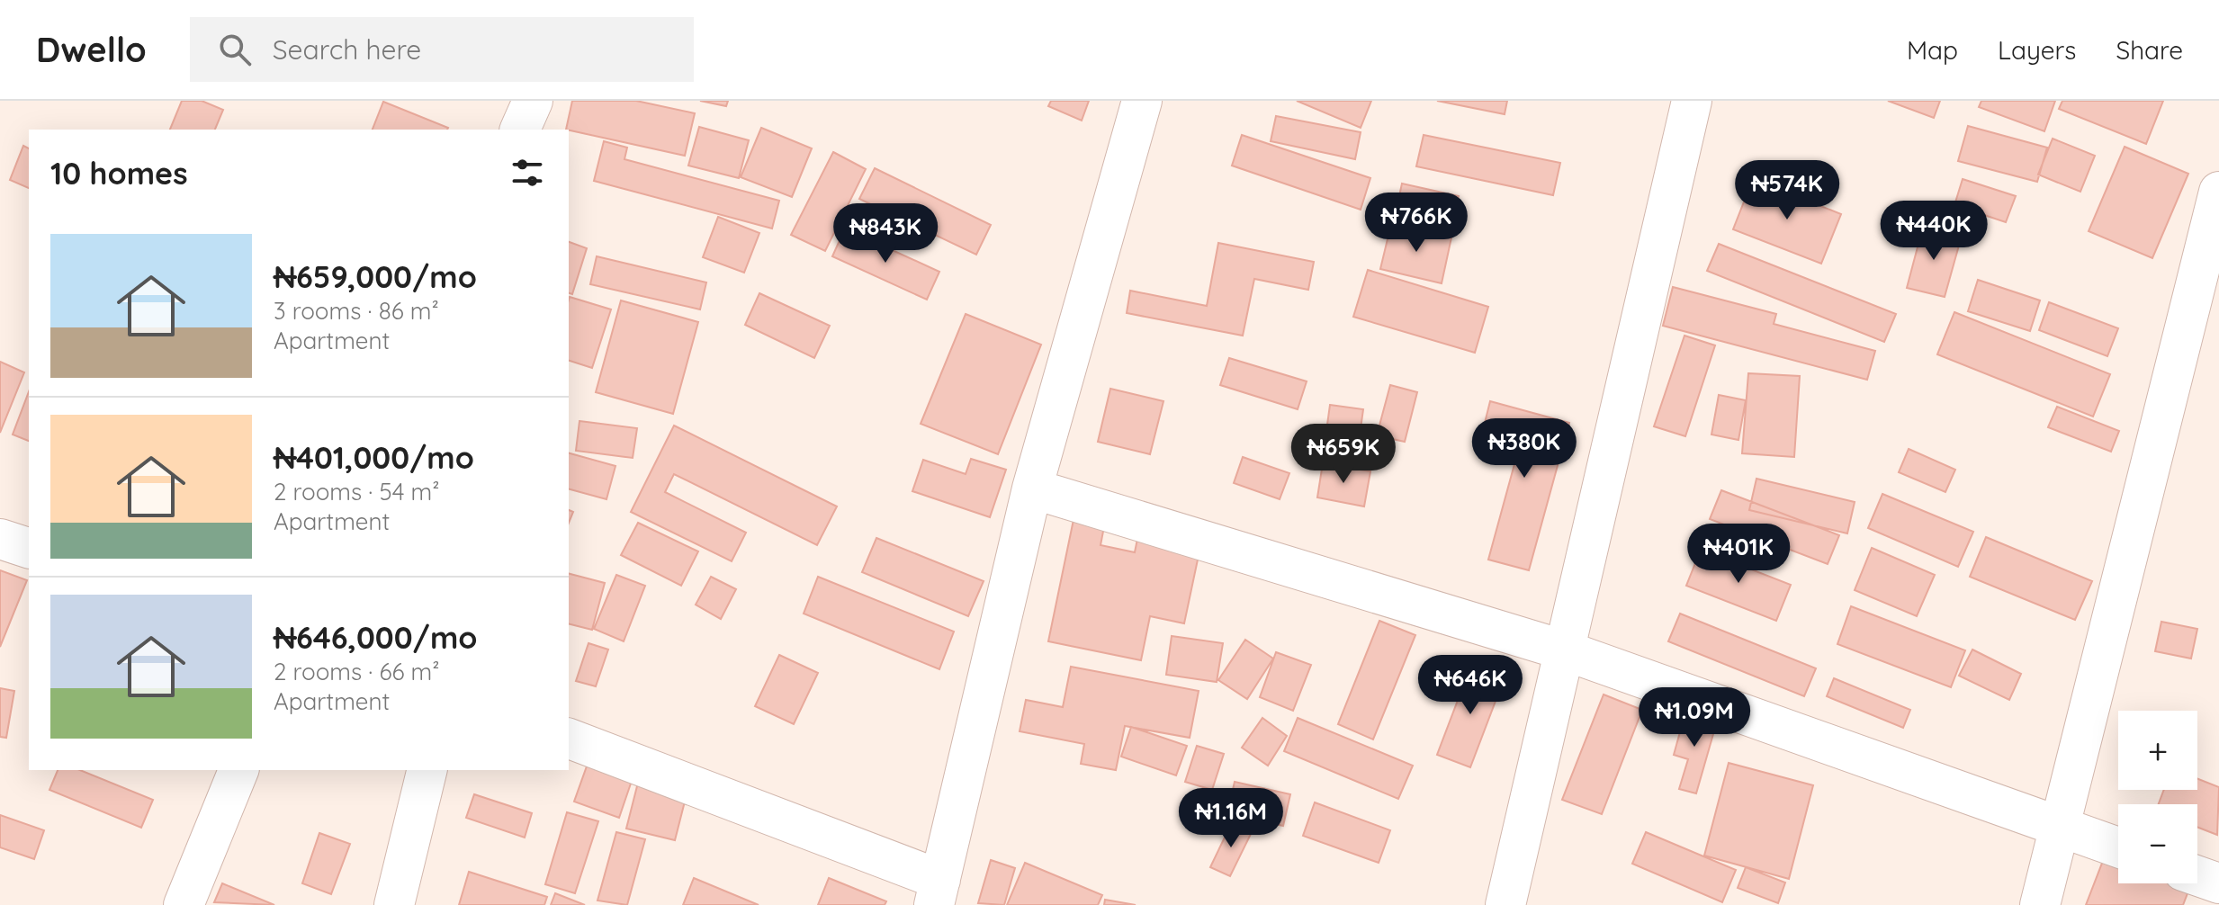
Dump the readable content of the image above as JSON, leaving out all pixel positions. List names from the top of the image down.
{
  "page": {
    "header": "Dwello",
    "search": "Search here",
    "nav": ["Map", "Layers", "Share"],
    "heading": "10 homes",
    "price": [
      "₦574K",
      "₦766K",
      "₦440K",
      "₦843K",
      "₦380K",
      "₦659K",
      "₦401K",
      "₦646K",
      "₦1.09M",
      "₦1.16M"
    ],
    "list": [
      {
        "name": "₦659,000/mo",
        "note": "3 rooms · 86 m² · Apartment"
      },
      {
        "name": "₦401,000/mo",
        "note": "2 rooms · 54 m² · Apartment"
      },
      {
        "name": "₦646,000/mo",
        "note": "2 rooms · 66 m² · Apartment"
      }
    ],
    "map_buttons": ["+", "−"]
  }
}
